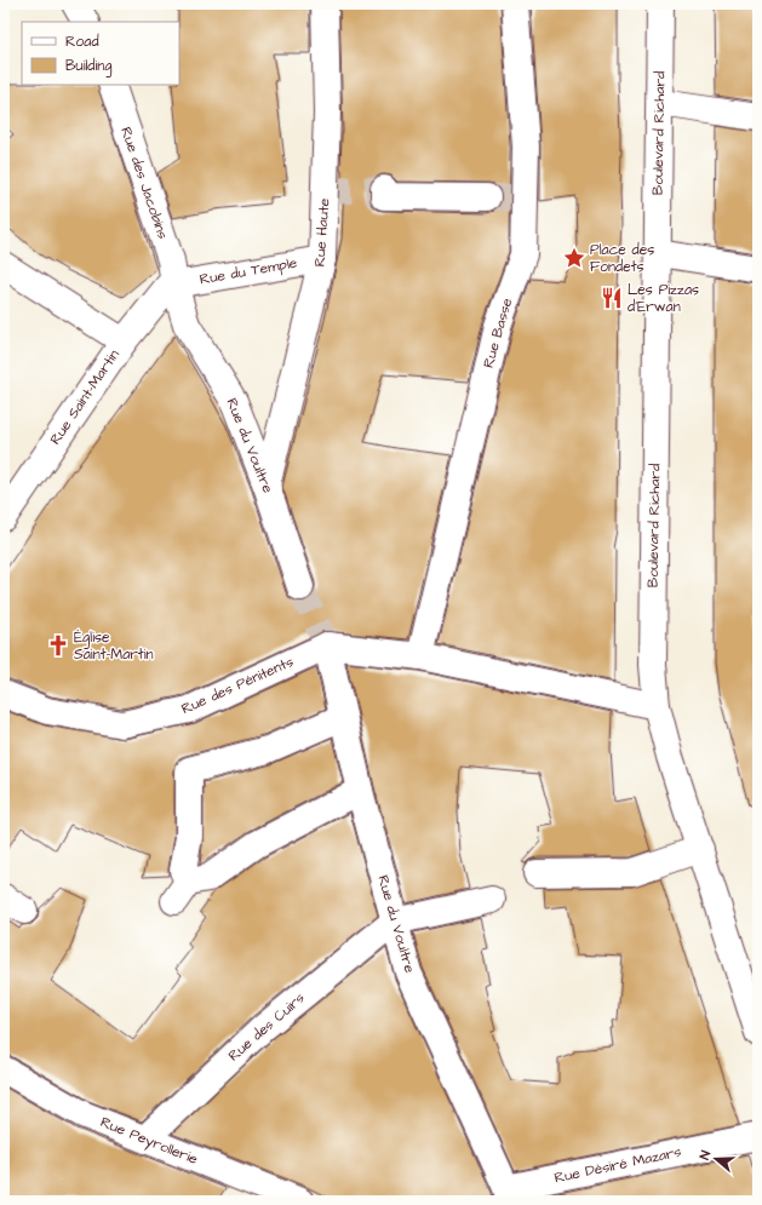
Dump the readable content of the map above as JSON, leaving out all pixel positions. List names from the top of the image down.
{
  "streets": {
    "street": [
      "Boulevard Richard",
      "Rue des Jacobins",
      "Rue Haute",
      "Rue du Temple",
      "Rue Basse",
      "Rue Saint-Martin",
      "Rue du Voultre",
      "Rue des Pénitents",
      "Rue des Cuirs",
      "Rue Peyrollerie",
      "Rue Désiré Mazars"
    ]
  },
  "crossings": [
    ["Rue des Jacobins", "Rue du Temple"],
    ["Rue des Jacobins", "Rue Saint-Martin"],
    ["Rue des Jacobins", "Rue du Voultre"],
    ["Rue Haute", "Rue du Temple"],
    ["Rue Haute", "Rue du Voultre"],
    ["Rue du Temple", "Rue Saint-Martin"],
    ["Rue du Temple", "Rue du Voultre"],
    ["Rue Saint-Martin", "Rue du Voultre"],
    ["Rue du Voultre", "Rue des Pénitents"],
    ["Rue du Voultre", "Rue des Cuirs"],
    ["Rue du Voultre", "Rue Désiré Mazars"],
    ["Rue des Cuirs", "Rue Peyrollerie"]
  ],
  "places": {
    "place": ["Place des Fondets"],
    "restaurant": ["Les Pizzas d'Erwan"],
    "church": ["Église Saint-Martin"]
  },
  "legend": ["Road", "Building"],
  "north": "left"
}
